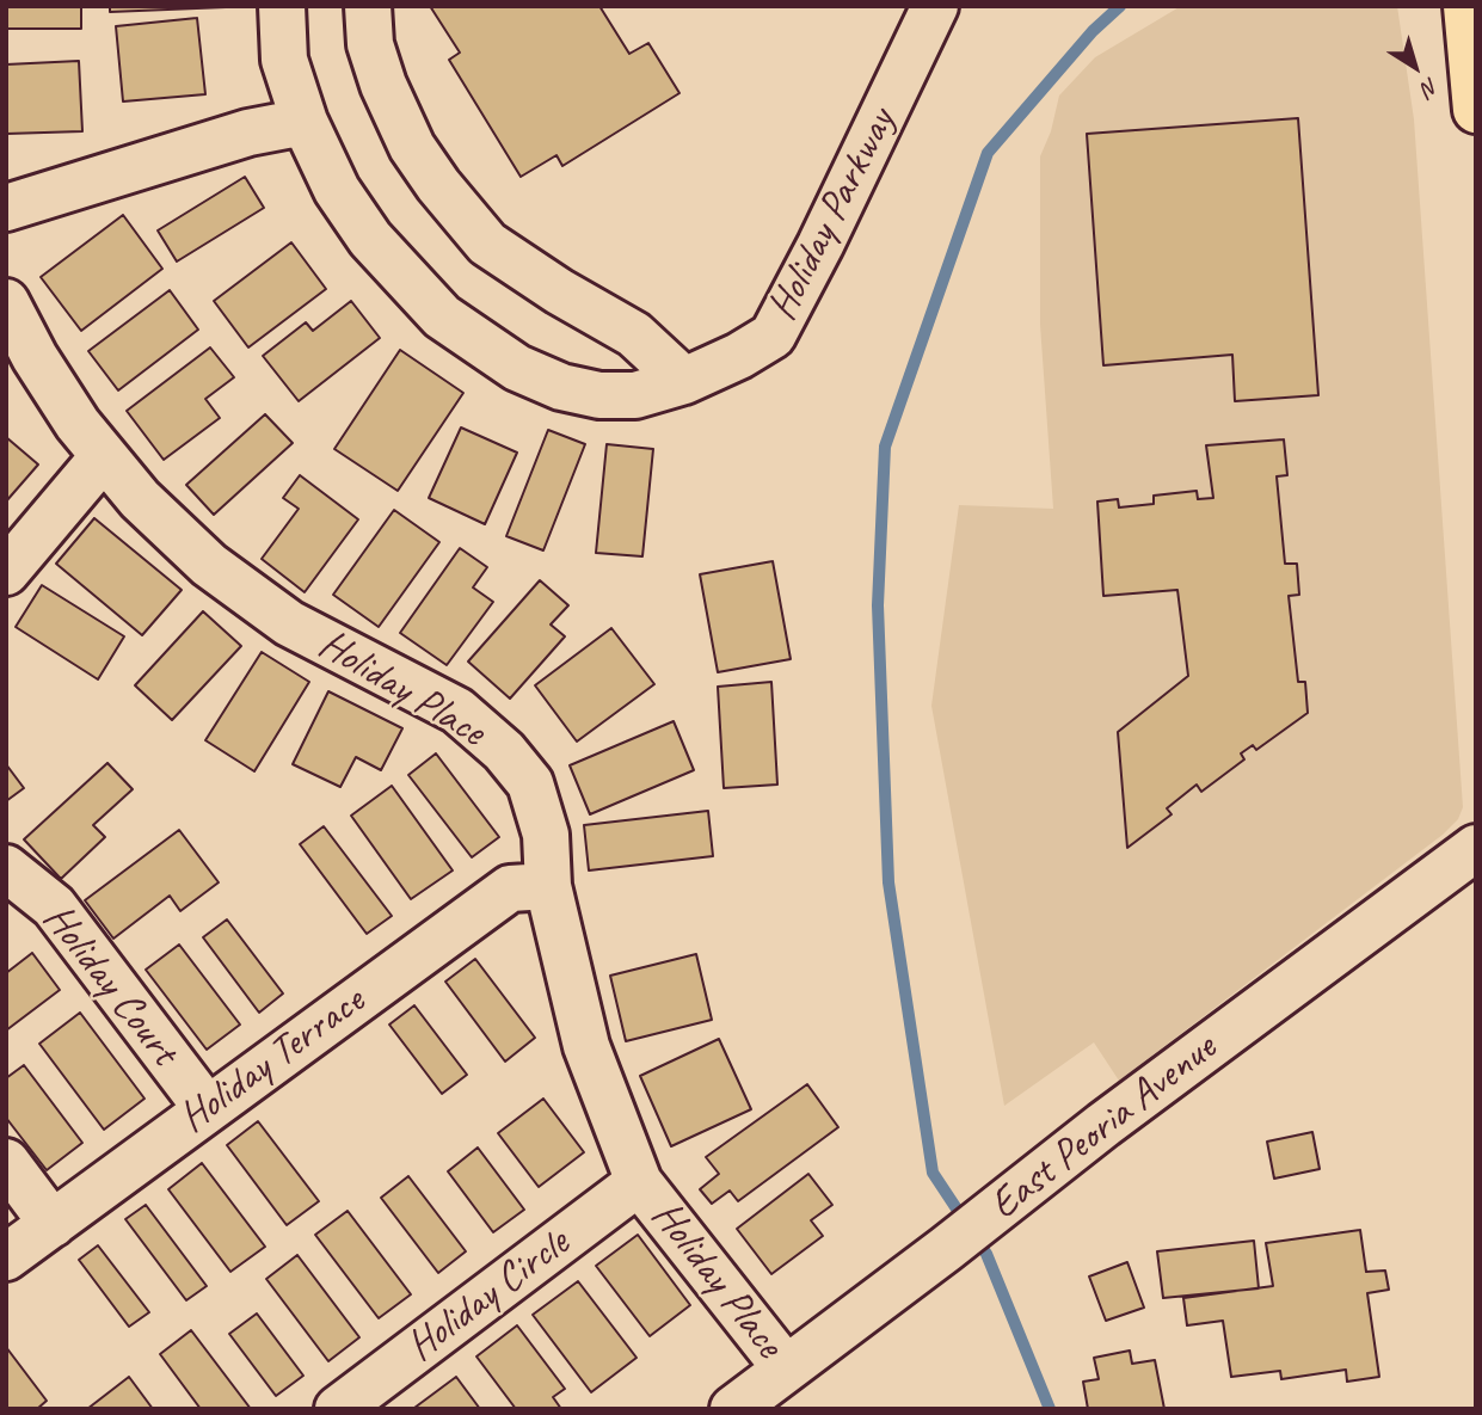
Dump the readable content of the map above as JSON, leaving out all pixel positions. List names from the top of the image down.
{
  "streets": {
    "street": [
      "Holiday Parkway",
      "Holiday Place",
      "Holiday Court",
      "Holiday Terrace",
      "East Peoria Avenue",
      "Holiday Circle"
    ]
  },
  "crossings": [
    ["Holiday Place", "Holiday Terrace"],
    ["Holiday Place", "East Peoria Avenue"],
    ["Holiday Place", "Holiday Circle"],
    ["Holiday Court", "Holiday Terrace"]
  ],
  "north": "bottom right"
}
